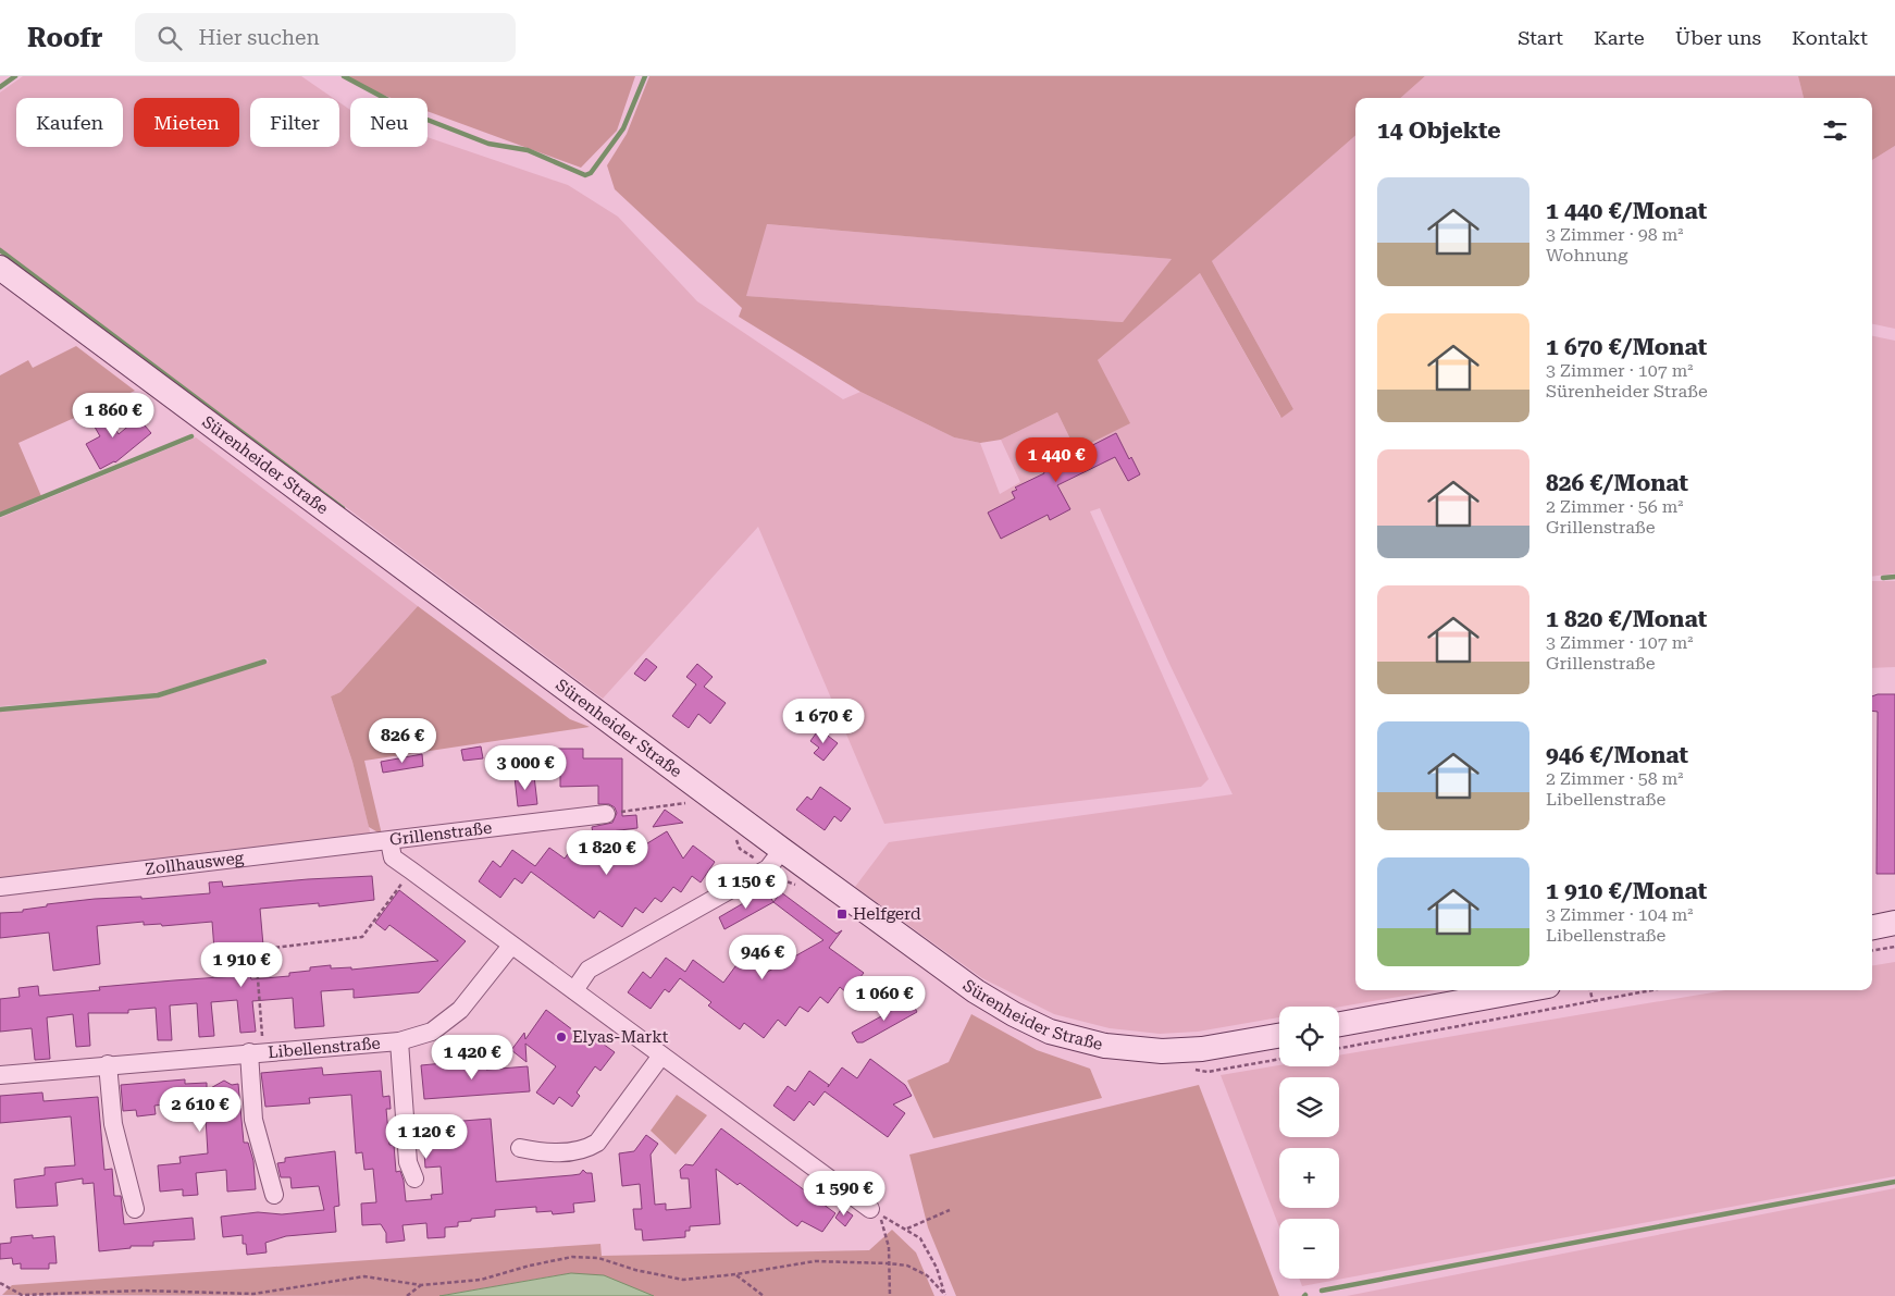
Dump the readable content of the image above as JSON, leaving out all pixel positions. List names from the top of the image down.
{
  "streets": {
    "main road": ["Sürenheider Straße"],
    "street": ["Grillenstraße", "Zollhausweg", "Libellenstraße"]
  },
  "crossings": [
    ["Grillenstraße", "Zollhausweg"],
    ["Grillenstraße", "Libellenstraße"]
  ],
  "places": {
    "transit": ["Helfgerd"],
    "other": ["Elyas-Markt"]
  },
  "page": {
    "header": "Roofr",
    "search": "Hier suchen",
    "nav": [
      "Start",
      "Karte",
      "Über uns",
      "Kontakt"
    ],
    "chip": [
      "Kaufen",
      "Mieten",
      "Filter",
      "Neu"
    ],
    "heading": "14 Objekte",
    "list": [
      {
        "name": "1 440 €/Monat",
        "note": "3 Zimmer · 98 m² · Wohnung"
      },
      {
        "name": "1 670 €/Monat",
        "note": "3 Zimmer · 107 m² · Sürenheider Straße"
      },
      {
        "name": "826 €/Monat",
        "note": "2 Zimmer · 56 m² · Grillenstraße"
      },
      {
        "name": "1 820 €/Monat",
        "note": "3 Zimmer · 107 m² · Grillenstraße"
      },
      {
        "name": "946 €/Monat",
        "note": "2 Zimmer · 58 m² · Libellenstraße"
      },
      {
        "name": "1 910 €/Monat",
        "note": "3 Zimmer · 104 m² · Libellenstraße"
      }
    ],
    "price": [
      "1 860 €",
      "1 440 €",
      "1 670 €",
      "826 €",
      "3 000 €",
      "1 820 €",
      "1 150 €",
      "946 €",
      "1 910 €",
      "1 060 €",
      "1 420 €",
      "2 610 €",
      "1 120 €",
      "1 590 €"
    ],
    "map_buttons": ["+", "−"]
  }
}
